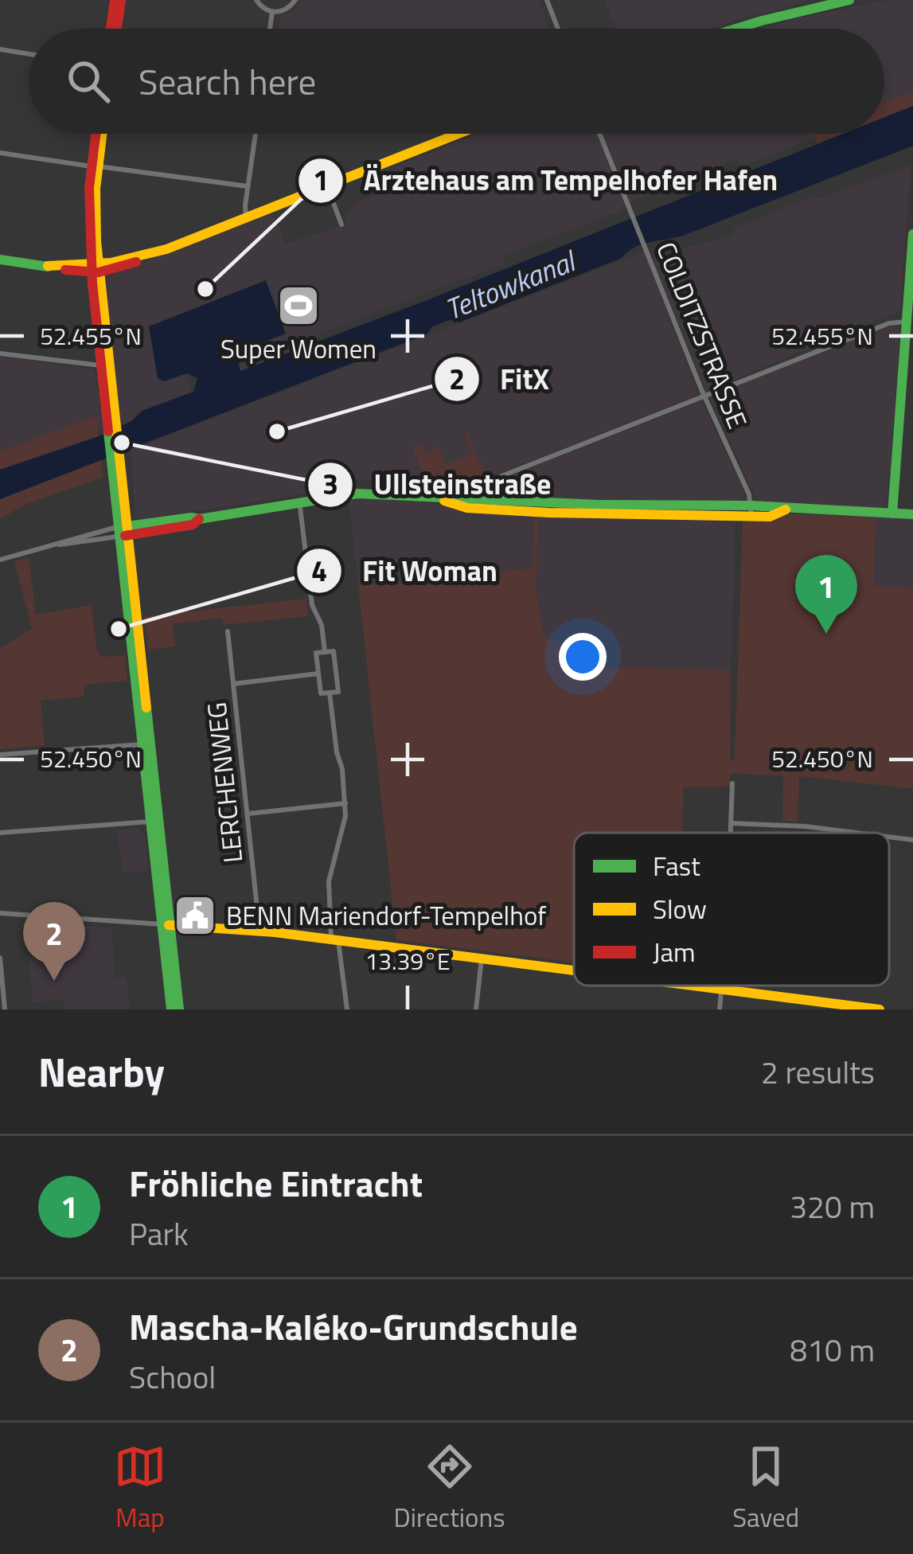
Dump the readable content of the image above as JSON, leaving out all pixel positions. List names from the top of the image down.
{
  "streets": {
    "street": ["COLDITZSTRASSE", "LERCHENWEG"]
  },
  "water": ["Teltowkanal"],
  "places": {
    "other": [
      "Ärztehaus am Tempelhofer Hafen",
      "FitX",
      "Ullsteinstraße",
      "Fit Woman"
    ],
    "sports": ["Super Women"],
    "public building": ["BENN Mariendorf-Tempelhof"]
  },
  "legend": ["Fast", "Slow", "Jam"],
  "page": {
    "search": "Search here",
    "pins": ["1", "2"],
    "heading": ["Nearby", "2 results"],
    "list": [
      {
        "mark": "1",
        "name": "Fröhliche Eintracht",
        "note": "Park",
        "value": "320 m"
      },
      {
        "mark": "2",
        "name": "Mascha-Kaléko-Grundschule",
        "note": "School",
        "value": "810 m"
      }
    ],
    "nav": ["Map", "Directions", "Saved"]
  },
  "coordinates": ["52.455°N", "52.450°N", "13.39°E"]
}
